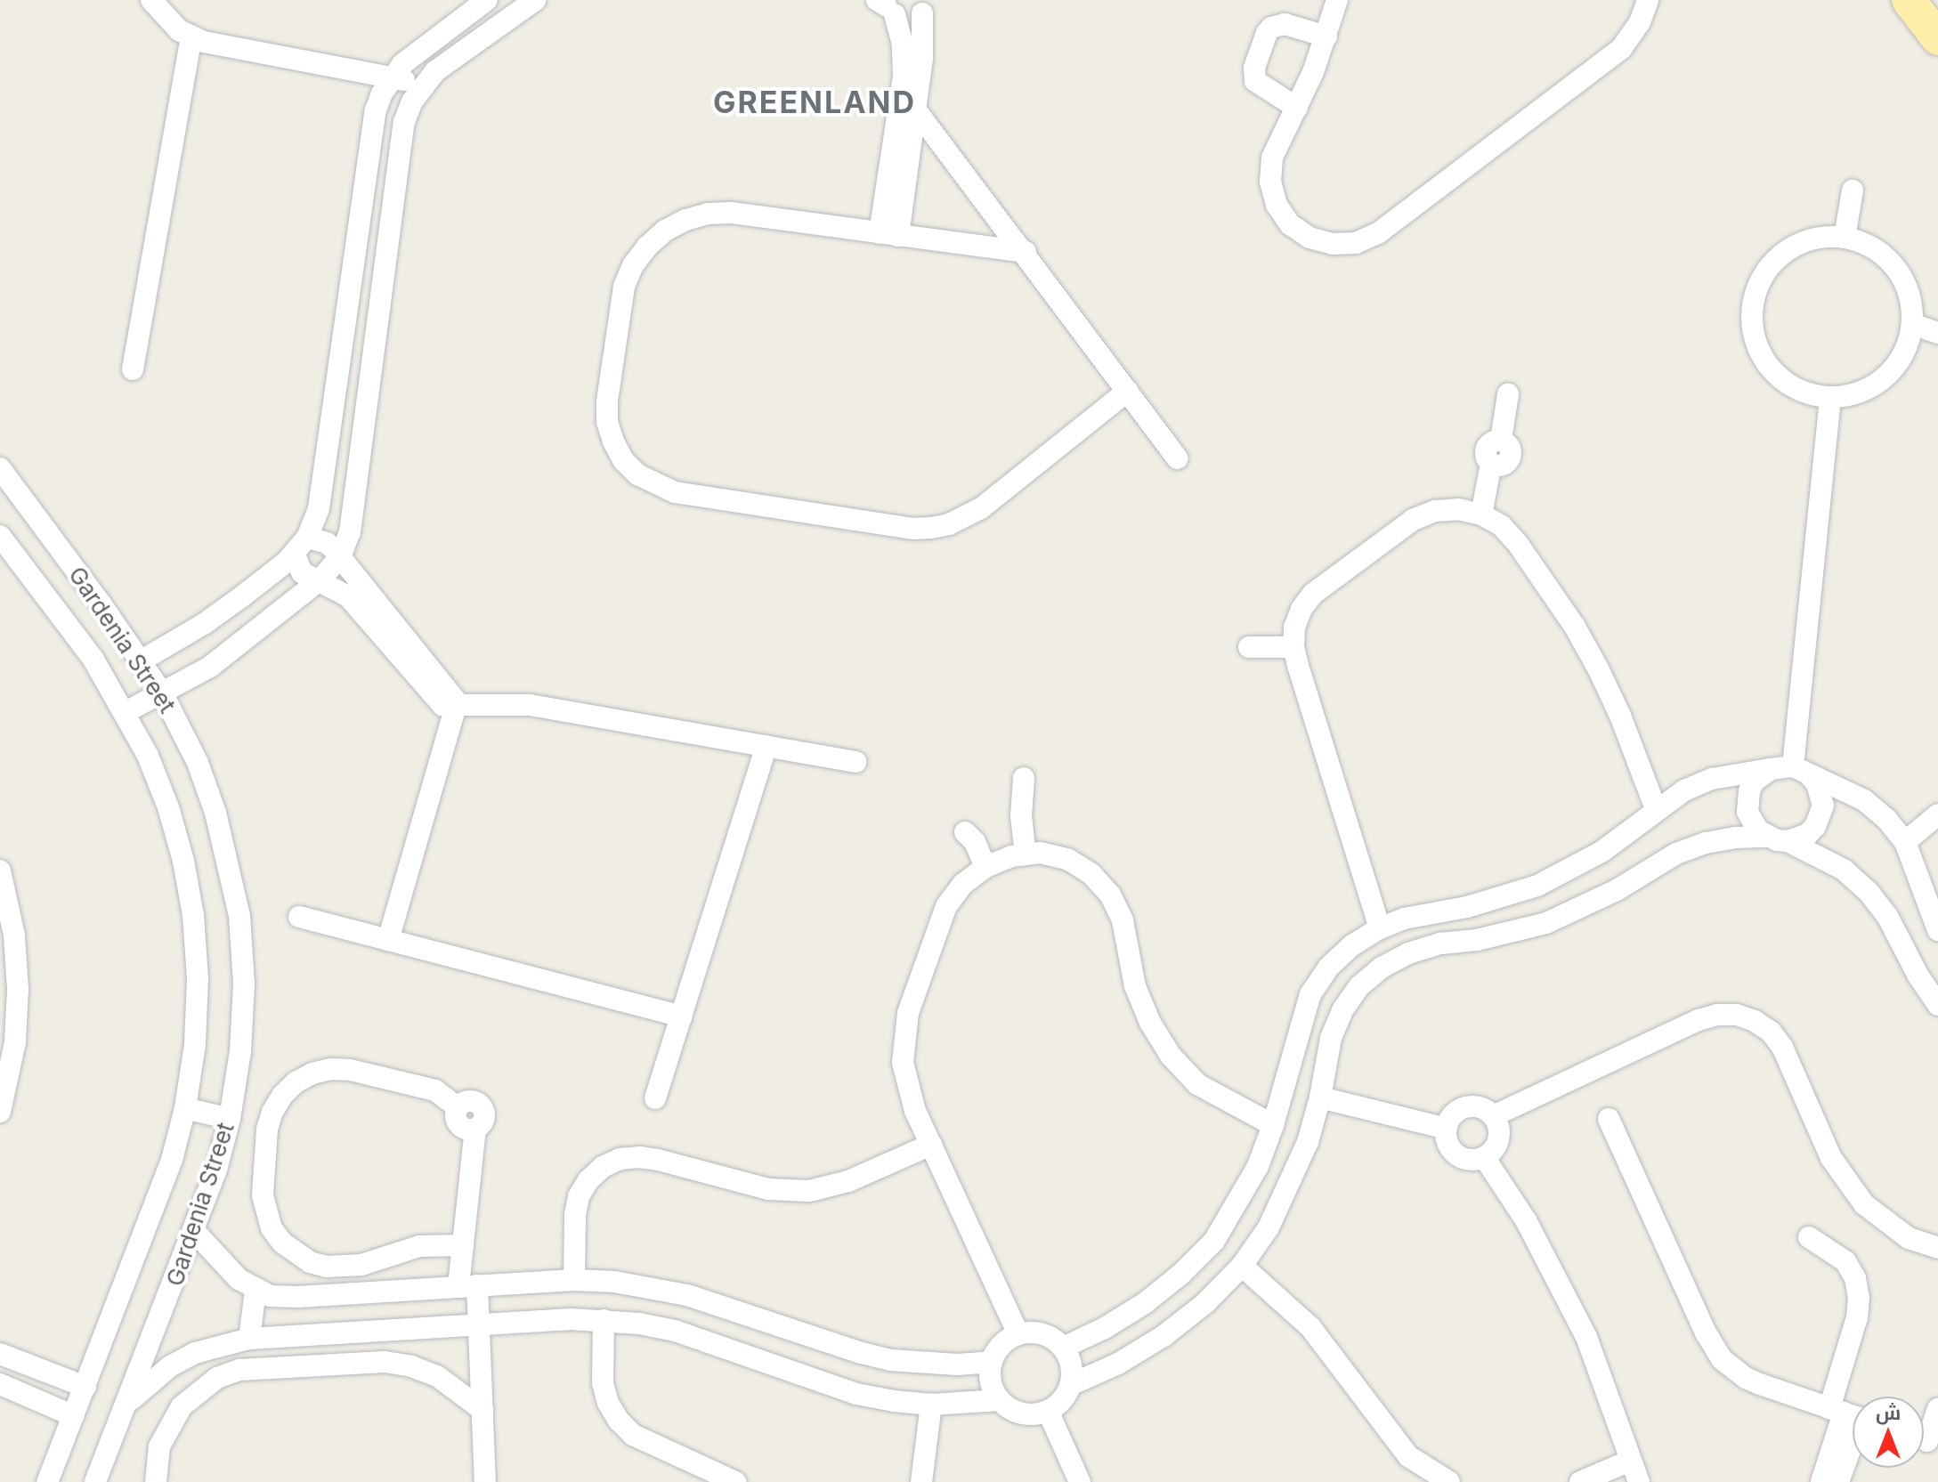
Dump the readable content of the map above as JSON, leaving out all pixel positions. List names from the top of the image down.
{
  "streets": {
    "street": ["Gardenia Street"]
  },
  "districts": ["GREENLAND"],
  "north": "top"
}
